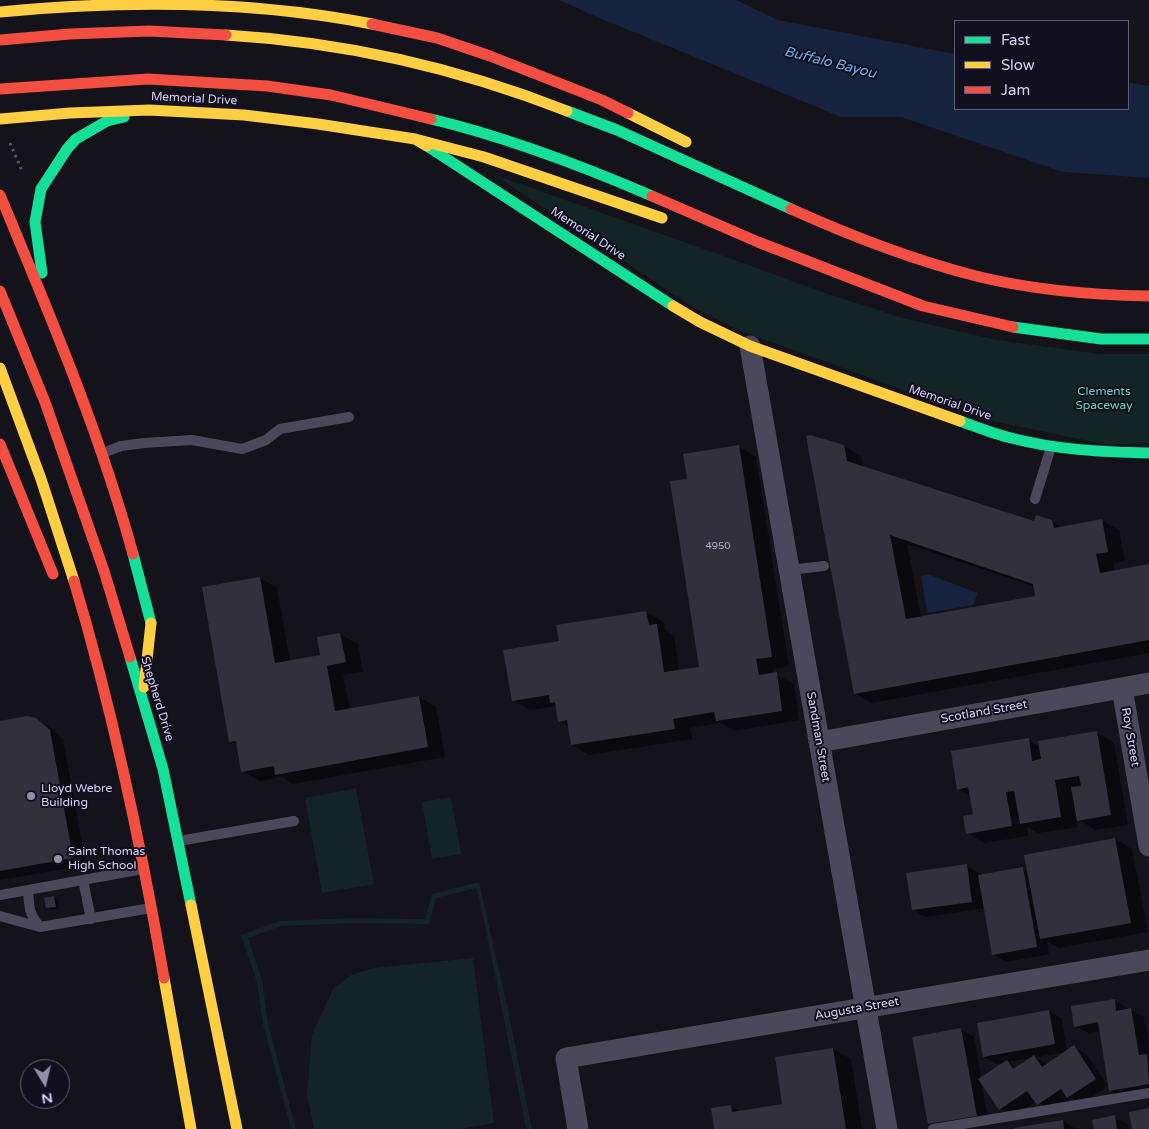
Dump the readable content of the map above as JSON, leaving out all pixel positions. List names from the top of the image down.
{
  "streets": {
    "main road": ["Memorial Drive", "Shepherd Drive"],
    "street": [
      "Scotland Street",
      "Sandman Street",
      "Roy Street",
      "Augusta Street"
    ]
  },
  "crossings": [
    ["Memorial Drive", "Sandman Street"],
    ["Scotland Street", "Sandman Street"],
    ["Scotland Street", "Roy Street"],
    ["Sandman Street", "Augusta Street"]
  ],
  "water": ["Buffalo Bayou"],
  "parks": ["Clements Spaceway"],
  "places": ["Lloyd Webre Building", "Saint Thomas High School"],
  "house_numbers": ["4950"],
  "legend": ["Fast", "Slow", "Jam"],
  "north": "bottom"
}
